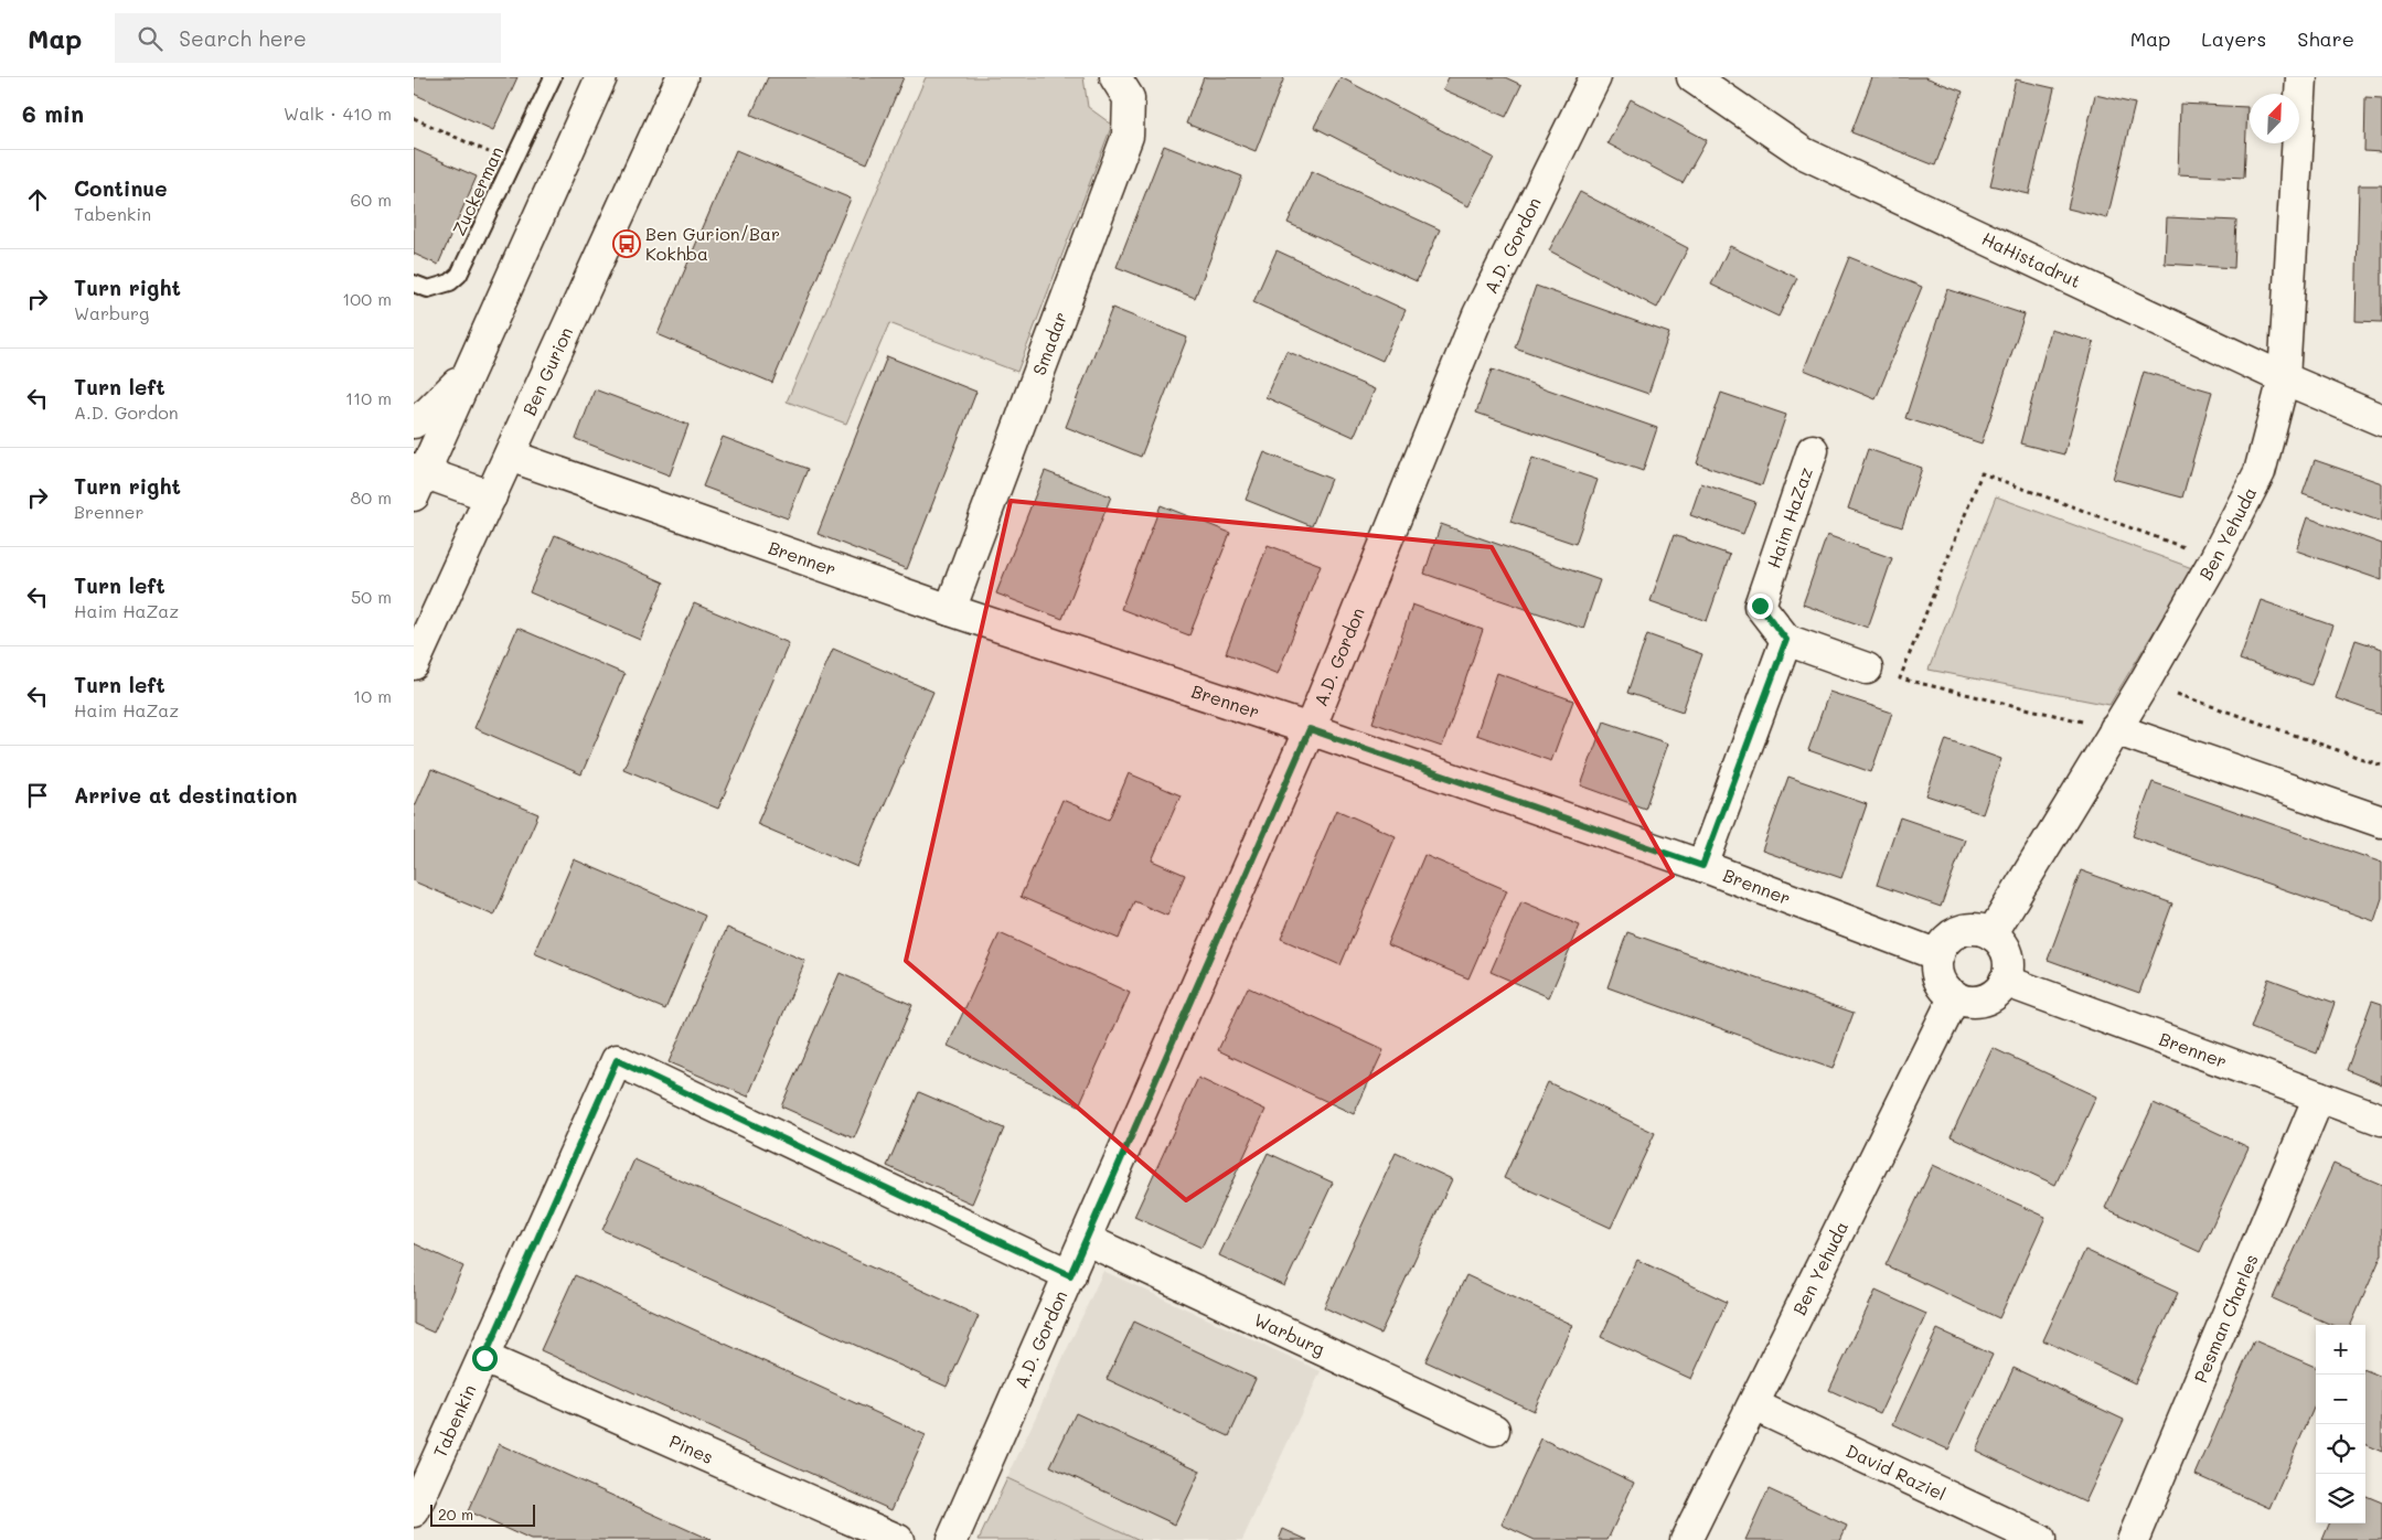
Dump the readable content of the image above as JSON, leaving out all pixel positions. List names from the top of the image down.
{
  "streets": {
    "street": [
      "A.D. Gordon",
      "HaHistadrut",
      "Smadar",
      "Ben Gurion",
      "Haim HaZaz",
      "Ben Yehuda",
      "Brenner",
      "Pesman Charles",
      "Warburg",
      "Tabenkin",
      "Pines",
      "David Raziel"
    ],
    "lane": ["Zuckerman"]
  },
  "crossings": [
    ["A.D. Gordon", "Brenner"],
    ["A.D. Gordon", "Warburg"],
    ["A.D. Gordon", "Tabenkin"],
    ["HaHistadrut", "Ben Yehuda"],
    ["Smadar", "Brenner"],
    ["Ben Gurion", "Brenner"],
    ["Ben Yehuda", "Brenner"],
    ["Ben Yehuda", "David Raziel"],
    ["Brenner", "Pesman Charles"],
    ["Tabenkin", "Pines"]
  ],
  "places": {
    "bus stop": ["Ben Gurion/Bar Kokhba"]
  },
  "scale_bar": "20 m",
  "north": "top right",
  "page": {
    "header": "Map",
    "search": "Search here",
    "nav": ["Map", "Layers", "Share"],
    "heading": ["6 min", "Walk · 410 m"],
    "list": [
      ["Continue", "Tabenkin", "60 m"],
      ["Turn right", "Warburg", "100 m"],
      ["Turn left", "A.D. Gordon", "110 m"],
      ["Turn right", "Brenner", "80 m"],
      ["Turn left", "Haim HaZaz", "50 m"],
      ["Turn left", "Haim HaZaz", "10 m"],
      "Arrive at destination"
    ],
    "map_buttons": ["+", "−"],
    "scale": "20 m"
  }
}
